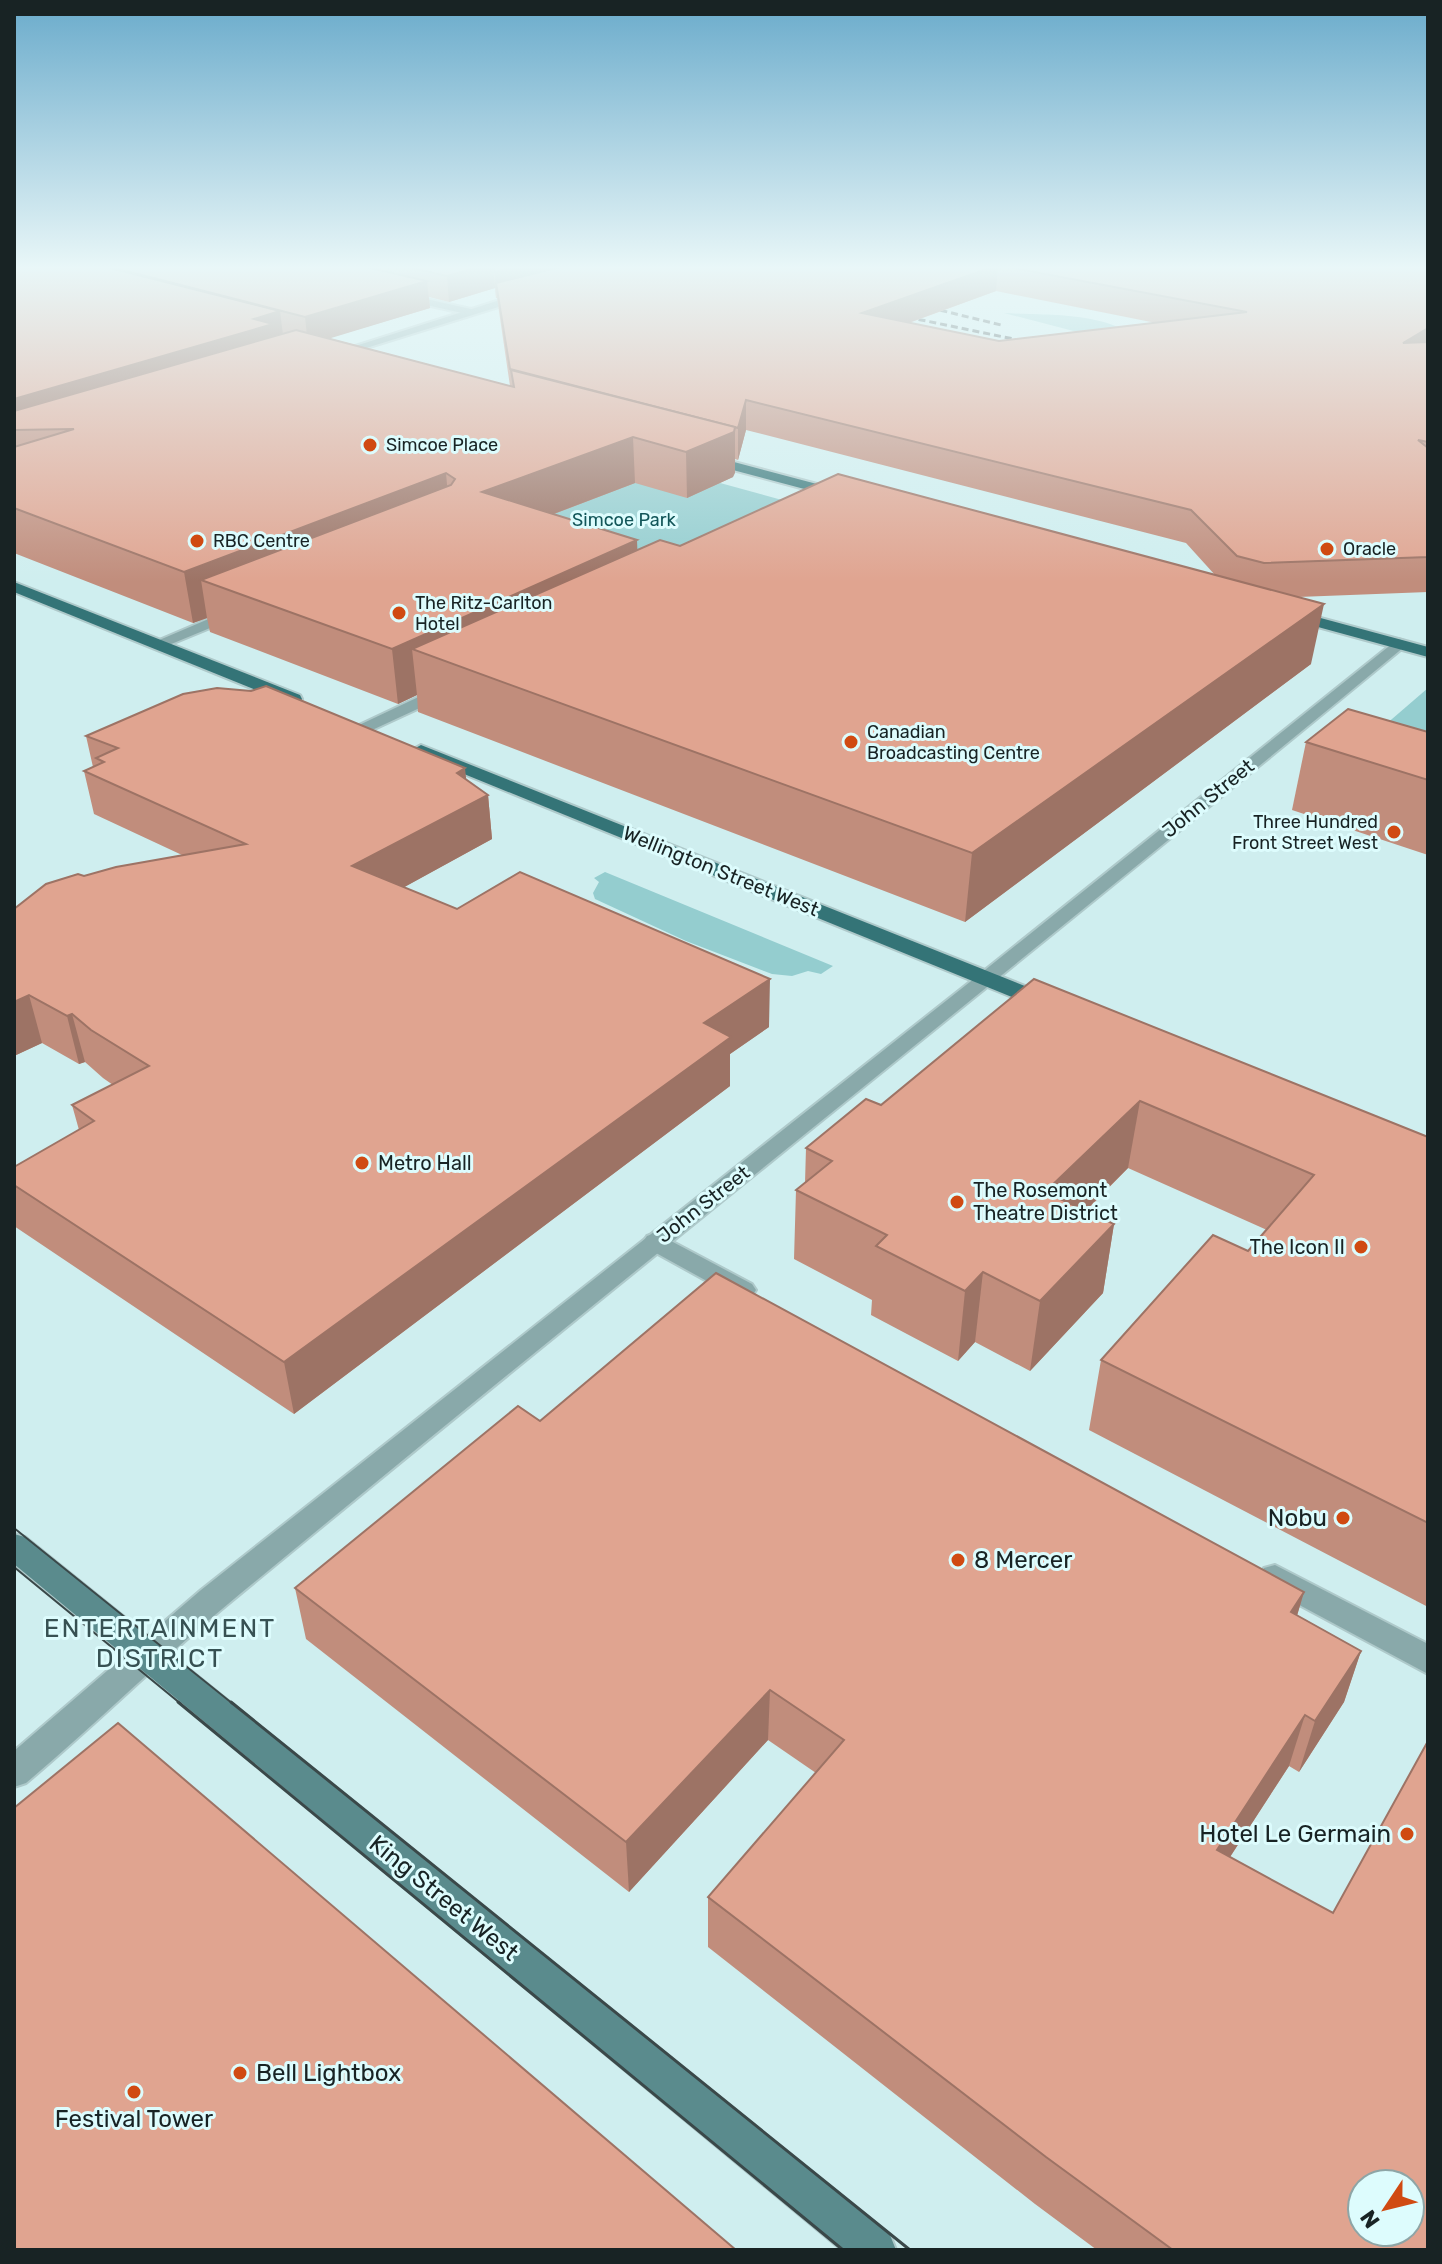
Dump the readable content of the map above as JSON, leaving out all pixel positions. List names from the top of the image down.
{
  "streets": {
    "main road": ["Wellington Street West", "King Street West"],
    "street": ["John Street"]
  },
  "crossings": [
    ["John Street", "Wellington Street West"],
    ["John Street", "King Street West"]
  ],
  "districts": ["ENTERTAINMENT DISTRICT"],
  "parks": ["Simcoe Park"],
  "places": [
    "Simcoe Place",
    "RBC Centre",
    "Oracle",
    "The Ritz-Carlton Hotel",
    "Canadian Broadcasting Centre",
    "Three Hundred Front Street West",
    "Metro Hall",
    "The Rosemont Theatre District",
    "The Icon II",
    "Nobu",
    "8 Mercer",
    "Hotel Le Germain",
    "Bell Lightbox",
    "Festival Tower"
  ],
  "north": "bottom left"
}
